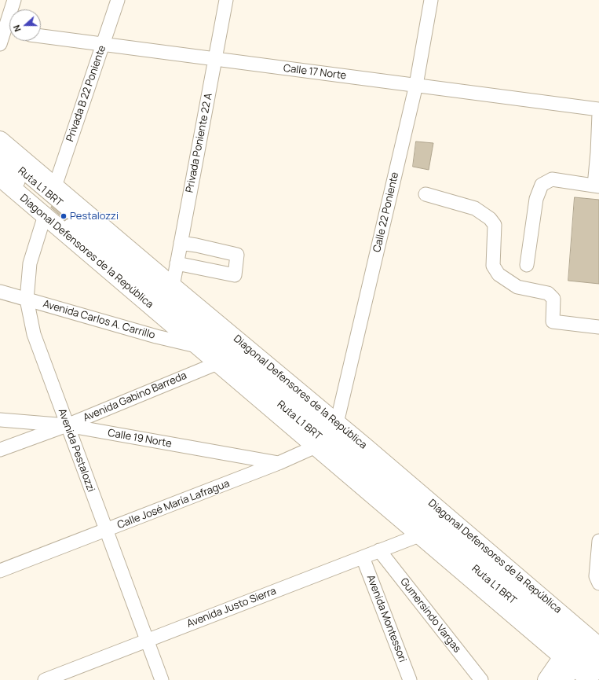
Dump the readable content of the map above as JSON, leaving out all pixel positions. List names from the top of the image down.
{
  "streets": {
    "main road": ["Diagonal Defensores de la República"],
    "street": [
      "Calle 17 Norte",
      "Privada B 22 Poniente",
      "Privada Poniente 22 A",
      "Ruta L1 BRT",
      "Calle 22 Poniente",
      "Avenida Carlos A. Carrillo",
      "Avenida Gabino Barreda",
      "Calle 19 Norte",
      "Avenida Pestalozzi",
      "Calle José María Lafragua",
      "Avenida Justo Sierra",
      "Gumersindo Vargas",
      "Avenida Montessori"
    ]
  },
  "crossings": [
    ["Calle 17 Norte", "Privada B 22 Poniente"],
    ["Calle 17 Norte", "Privada Poniente 22 A"],
    ["Calle 17 Norte", "Calle 22 Poniente"],
    ["Privada B 22 Poniente", "Diagonal Defensores de la República"],
    ["Privada Poniente 22 A", "Diagonal Defensores de la República"],
    ["Ruta L1 BRT", "Calle 22 Poniente"],
    ["Ruta L1 BRT", "Diagonal Defensores de la República"],
    ["Ruta L1 BRT", "Calle José María Lafragua"],
    ["Calle 22 Poniente", "Diagonal Defensores de la República"],
    ["Calle 22 Poniente", "Calle José María Lafragua"],
    ["Diagonal Defensores de la República", "Avenida Carlos A. Carrillo"],
    ["Diagonal Defensores de la República", "Avenida Gabino Barreda"],
    ["Diagonal Defensores de la República", "Avenida Pestalozzi"],
    ["Diagonal Defensores de la República", "Calle José María Lafragua"],
    ["Diagonal Defensores de la República", "Avenida Justo Sierra"],
    ["Avenida Carlos A. Carrillo", "Avenida Pestalozzi"],
    ["Avenida Gabino Barreda", "Calle 19 Norte"],
    ["Avenida Gabino Barreda", "Avenida Pestalozzi"],
    ["Calle 19 Norte", "Avenida Pestalozzi"],
    ["Calle 19 Norte", "Calle José María Lafragua"],
    ["Avenida Pestalozzi", "Calle José María Lafragua"],
    ["Avenida Pestalozzi", "Avenida Justo Sierra"],
    ["Avenida Justo Sierra", "Gumersindo Vargas"],
    ["Avenida Justo Sierra", "Avenida Montessori"]
  ],
  "places": ["Pestalozzi"],
  "north": "left"
}
